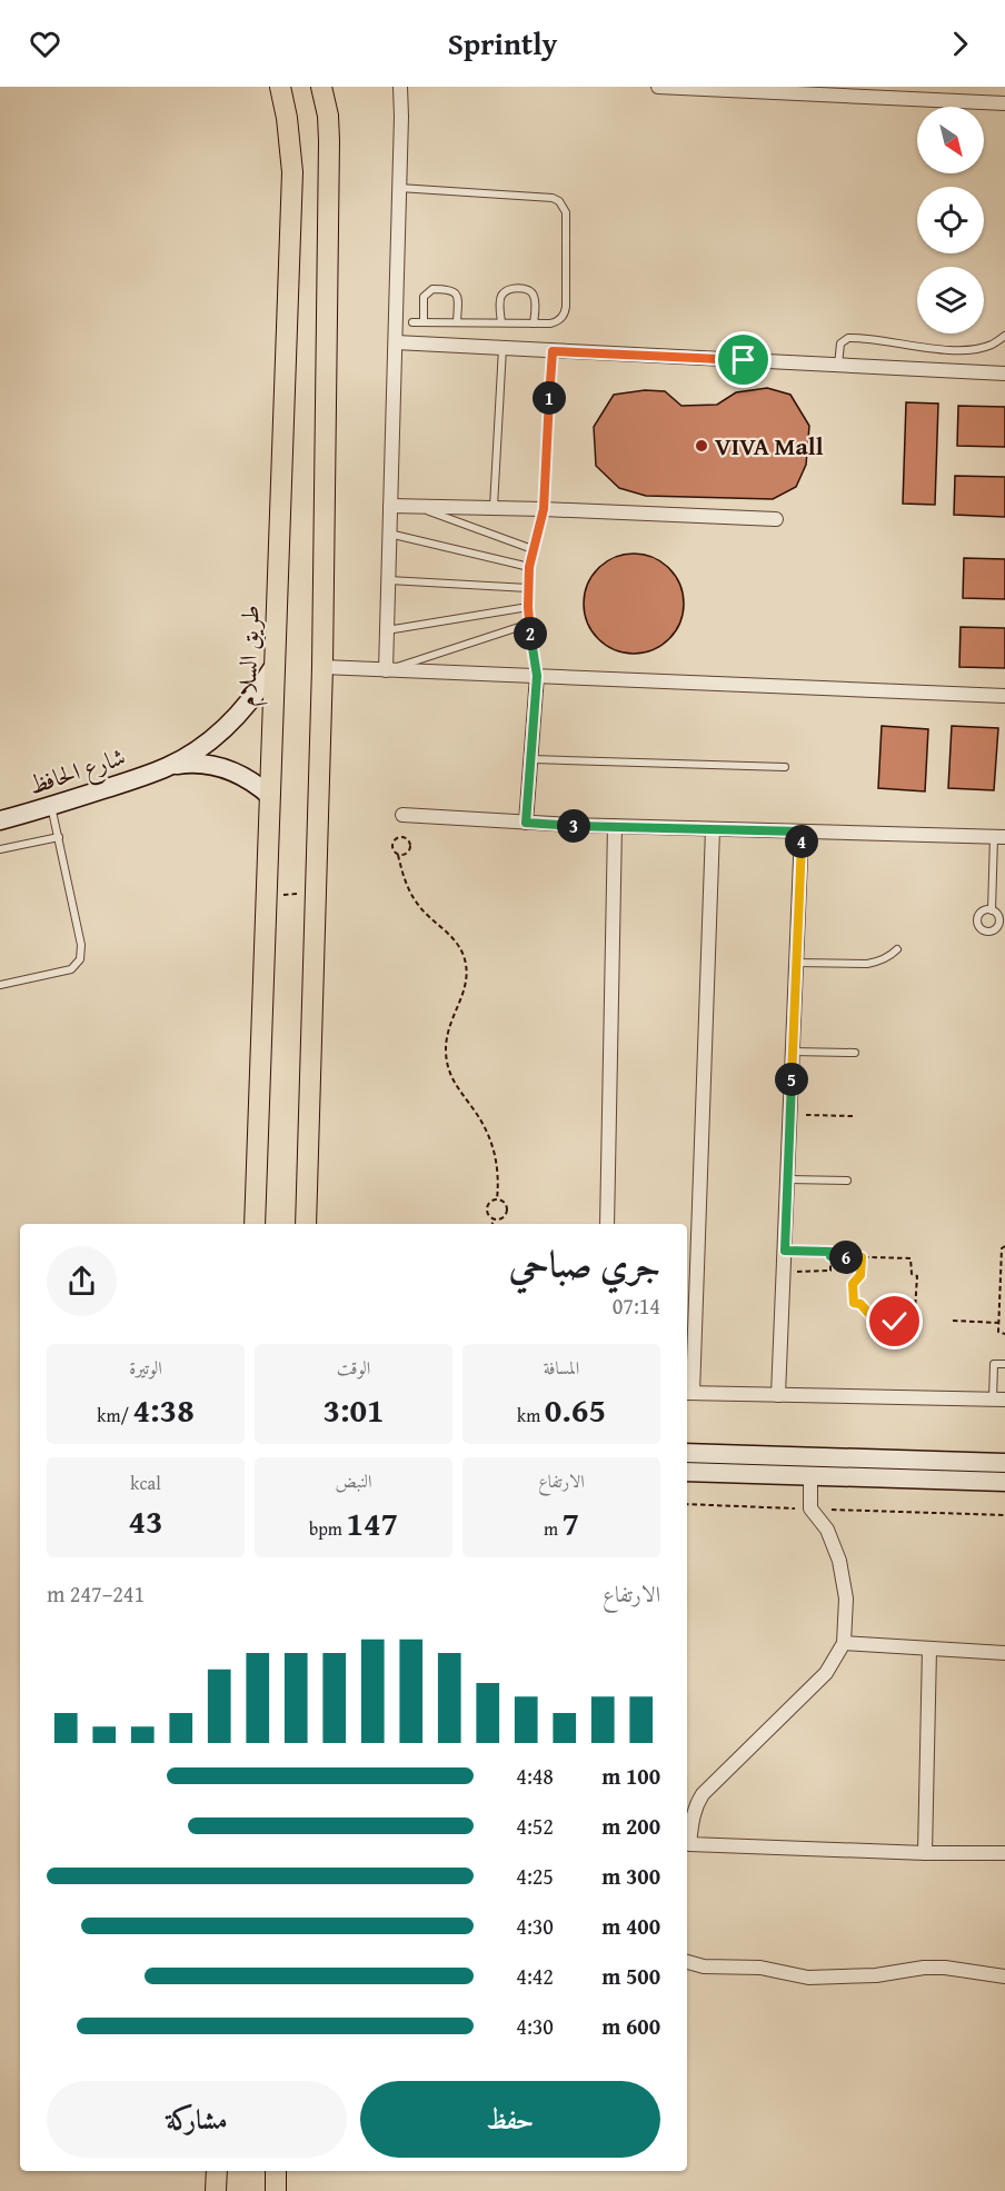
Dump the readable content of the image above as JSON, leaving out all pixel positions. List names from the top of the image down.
{
  "streets": {
    "main road": ["طريق السلام"],
    "street": ["شارع الحافظ"]
  },
  "crossings": [
    ["طريق السلام", "شارع الحافظ"]
  ],
  "places": ["VIVA Mall"],
  "north": "bottom right",
  "page": {
    "header": "Sprintly",
    "pins": [
      "1",
      "2",
      "3",
      "4",
      "5",
      "6"
    ],
    "heading": ["جري صباحي", "07:14"],
    "stats": [
      ["المسافة", "0.65 km"],
      ["الوقت", "3:01"],
      ["الوتيرة", "4:38 /km"],
      ["الارتفاع", "7 m"],
      ["النبض", "147 bpm"],
      ["kcal", "43"]
    ],
    "chart": ["الارتفاع", "241–247 m"],
    "list": [
      {
        "name": "100 m",
        "note": "4:48"
      },
      {
        "name": "200 m",
        "note": "4:52"
      },
      {
        "name": "300 m",
        "note": "4:25"
      },
      {
        "name": "400 m",
        "note": "4:30"
      },
      {
        "name": "500 m",
        "note": "4:42"
      },
      {
        "name": "600 m",
        "note": "4:30"
      }
    ],
    "buttons": ["حفظ", "مشاركة"]
  }
}
